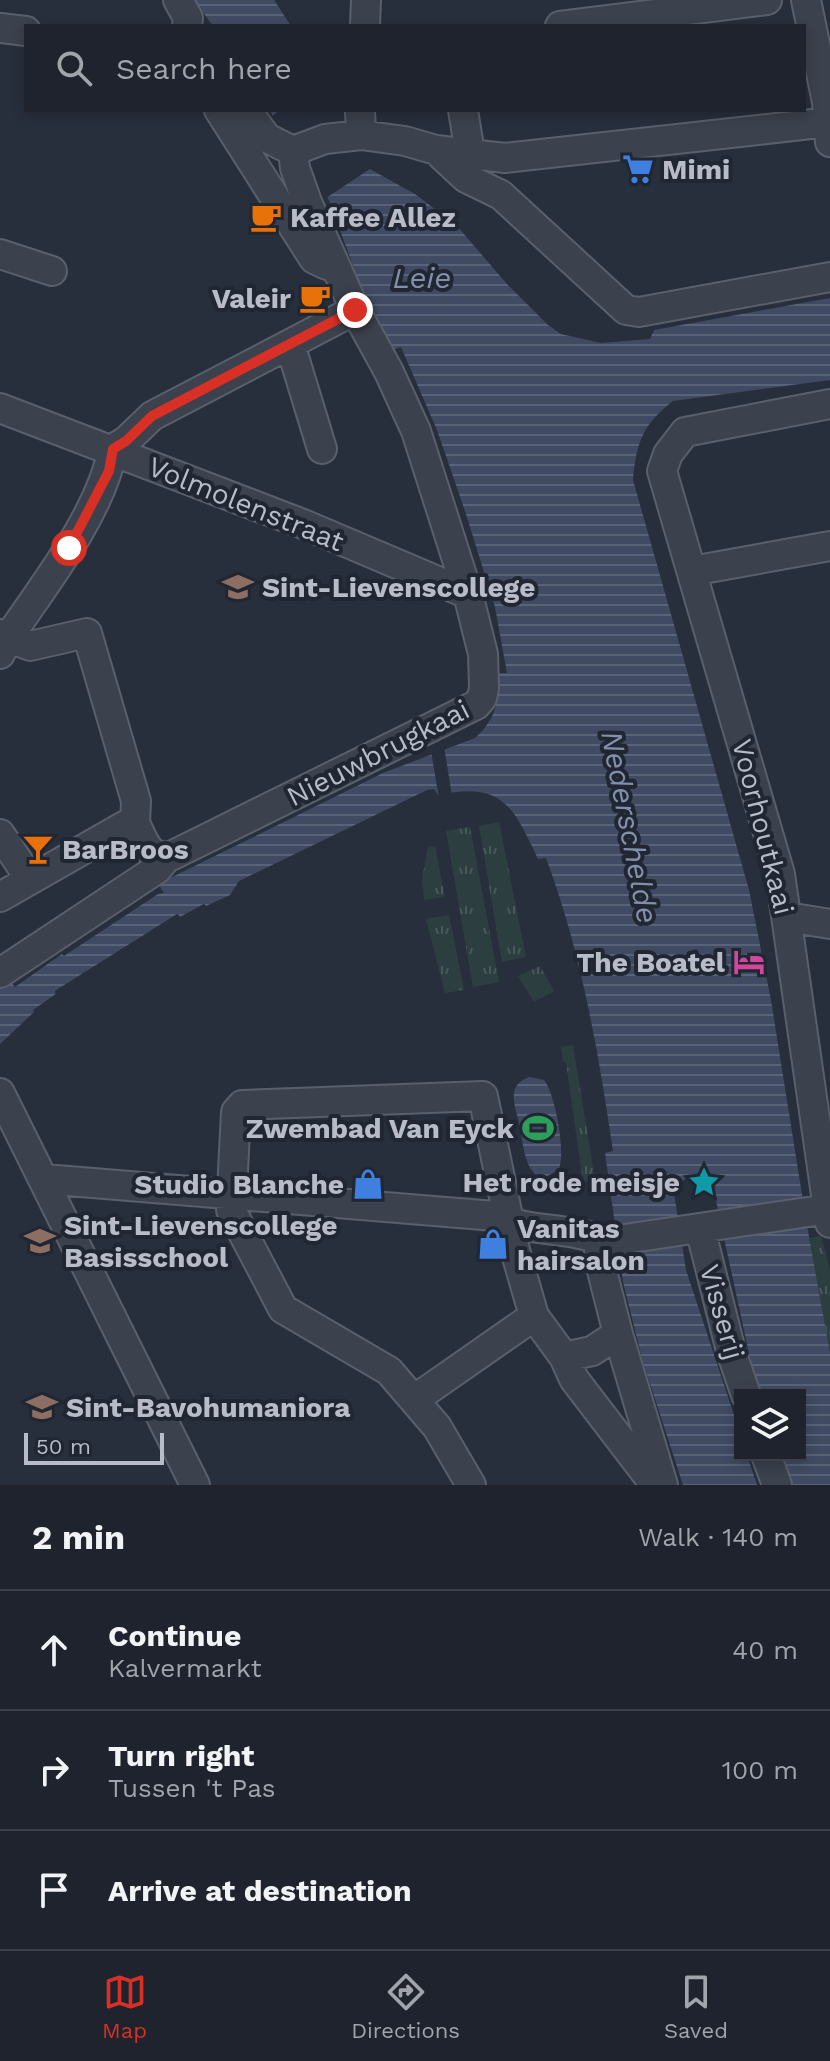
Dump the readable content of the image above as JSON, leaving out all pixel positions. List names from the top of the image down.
{
  "streets": {
    "street": [
      "Volmolenstraat",
      "Nieuwbrugkaai",
      "Voorhoutkaai",
      "Visserij"
    ]
  },
  "crossings": [
    ["Volmolenstraat", "Nieuwbrugkaai"]
  ],
  "water": ["Leie", "Nederschelde"],
  "places": {
    "supermarket": ["Mimi"],
    "cafe": ["Kaffee Allez", "Valeir"],
    "school or university": ["Sint-Lievenscollege", "Sint-Lievenscollege Basisschool", "Sint-Bavohumaniora"],
    "bar": ["BarBroos"],
    "hotel": ["The Boatel"],
    "sports": ["Zwembad Van Eyck"],
    "place": ["Het rode meisje"],
    "shop": ["Studio Blanche", "Vanitas hairsalon"]
  },
  "scale_bar": "50 m",
  "page": {
    "search": "Search here",
    "scale": "50 m",
    "heading": ["2 min", "Walk · 140 m"],
    "list": [
      ["Continue", "Kalvermarkt", "40 m"],
      ["Turn right", "Tussen 't Pas", "100 m"],
      "Arrive at destination"
    ],
    "nav": ["Map", "Directions", "Saved"]
  }
}
